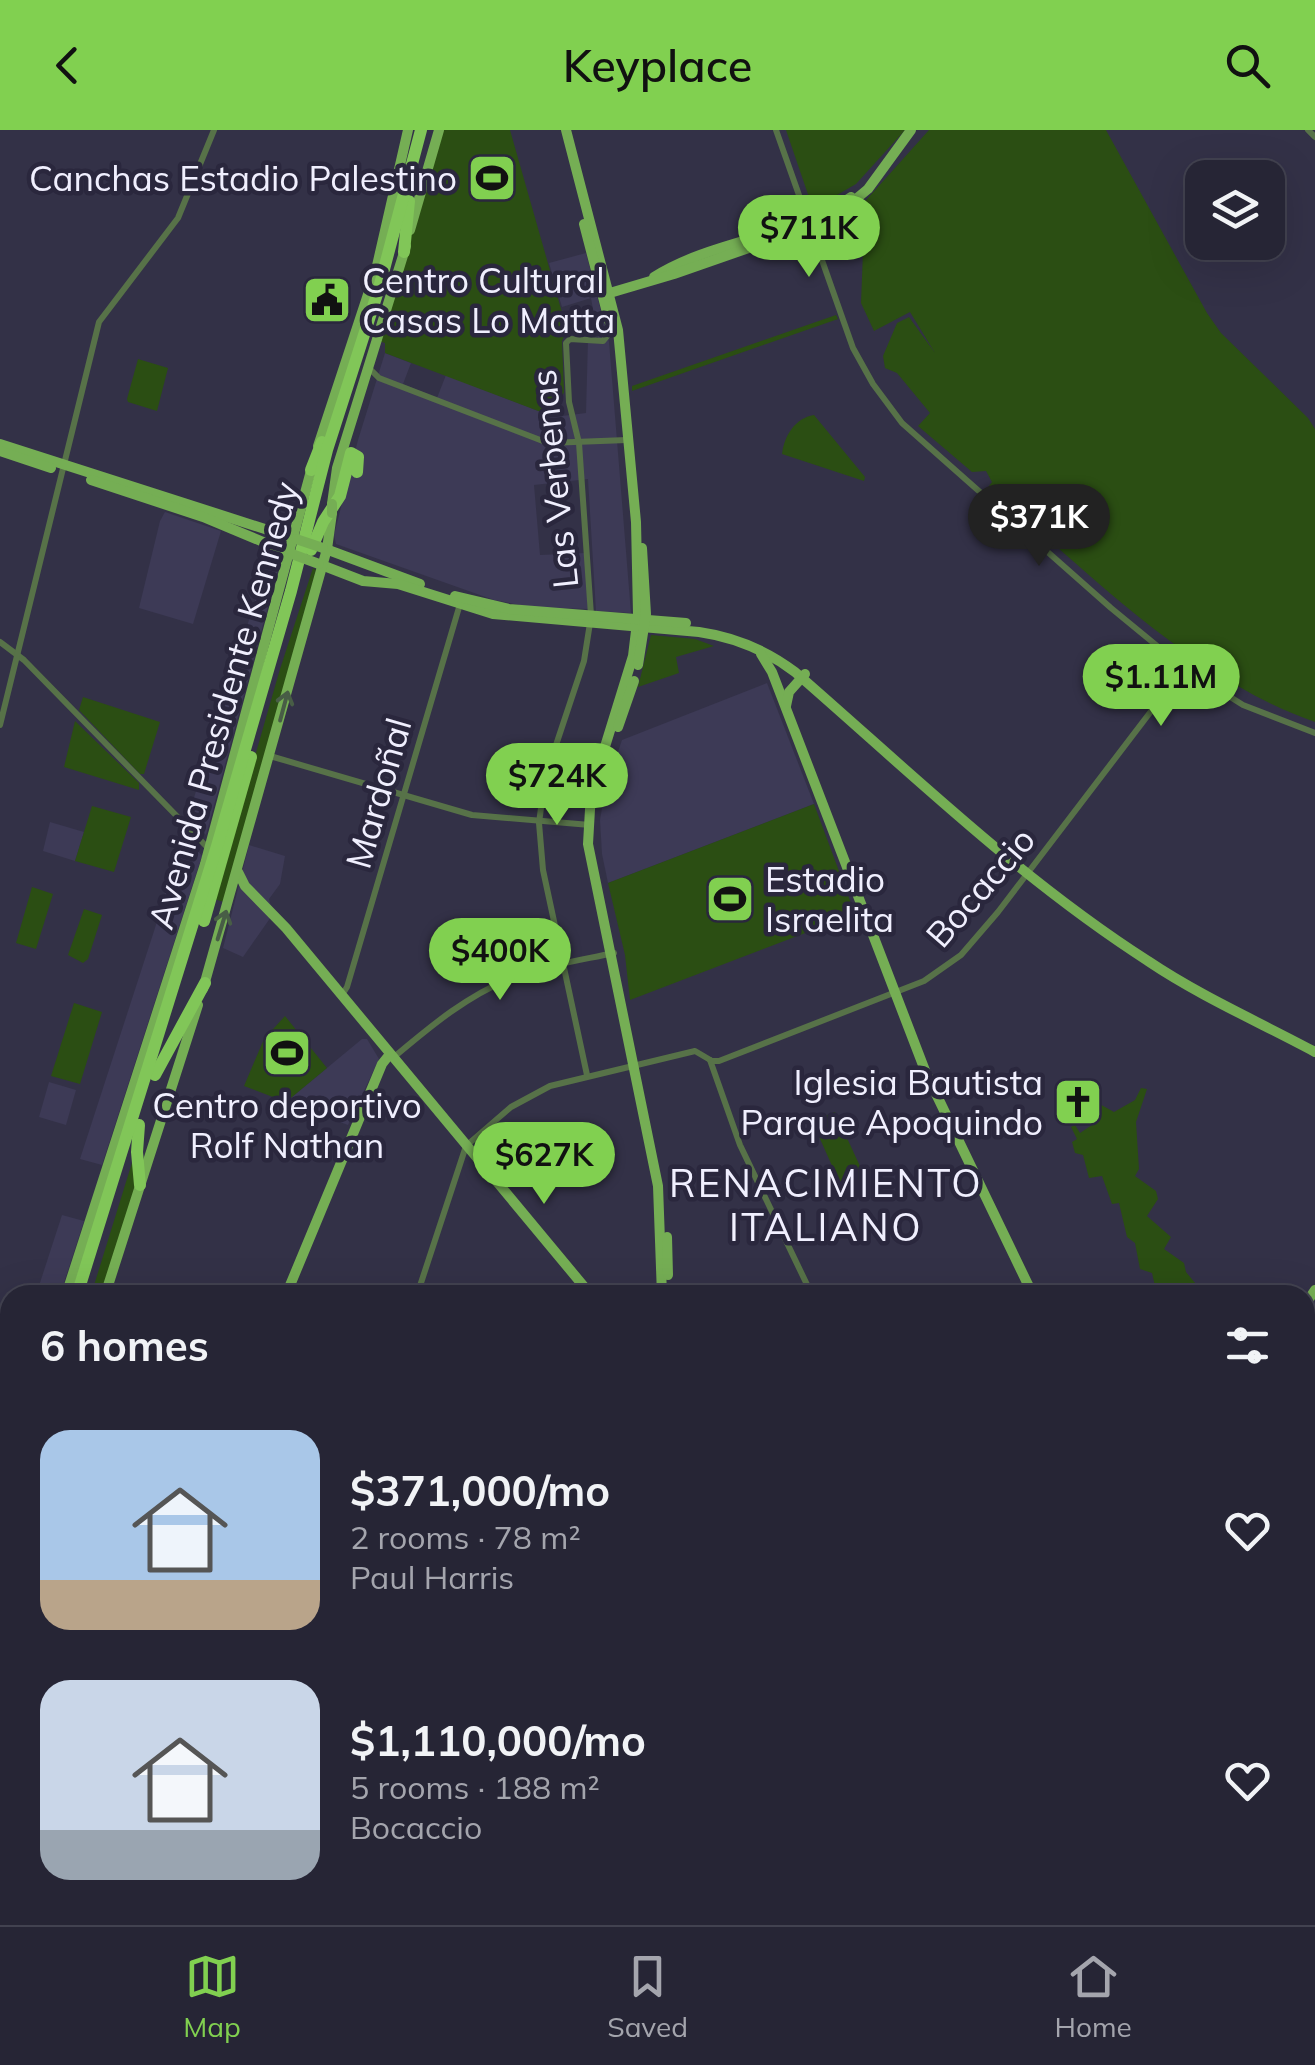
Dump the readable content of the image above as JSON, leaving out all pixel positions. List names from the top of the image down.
{
  "streets": {
    "highway": ["Avenida Presidente Kennedy"],
    "street": ["Las Verbenas", "Mardoñal", "Bocaccio"]
  },
  "crossings": [
    ["Las Verbenas", "Bocaccio"]
  ],
  "districts": ["RENACIMIENTO ITALIANO"],
  "places": {
    "sports": ["Canchas Estadio Palestino", "Estadio Israelita", "Centro deportivo Rolf Nathan"],
    "public building": ["Centro Cultural Casas Lo Matta"],
    "church": ["Iglesia Bautista Parque Apoquindo"]
  },
  "page": {
    "header": "Keyplace",
    "price": [
      "$711K",
      "$371K",
      "$1.11M",
      "$724K",
      "$400K",
      "$627K"
    ],
    "heading": "6 homes",
    "list": [
      {
        "name": "$371,000/mo",
        "note": "2 rooms · 78 m² · Paul Harris"
      },
      {
        "name": "$1,110,000/mo",
        "note": "5 rooms · 188 m² · Bocaccio"
      }
    ],
    "tabs": ["Map", "Saved", "Home"]
  }
}
